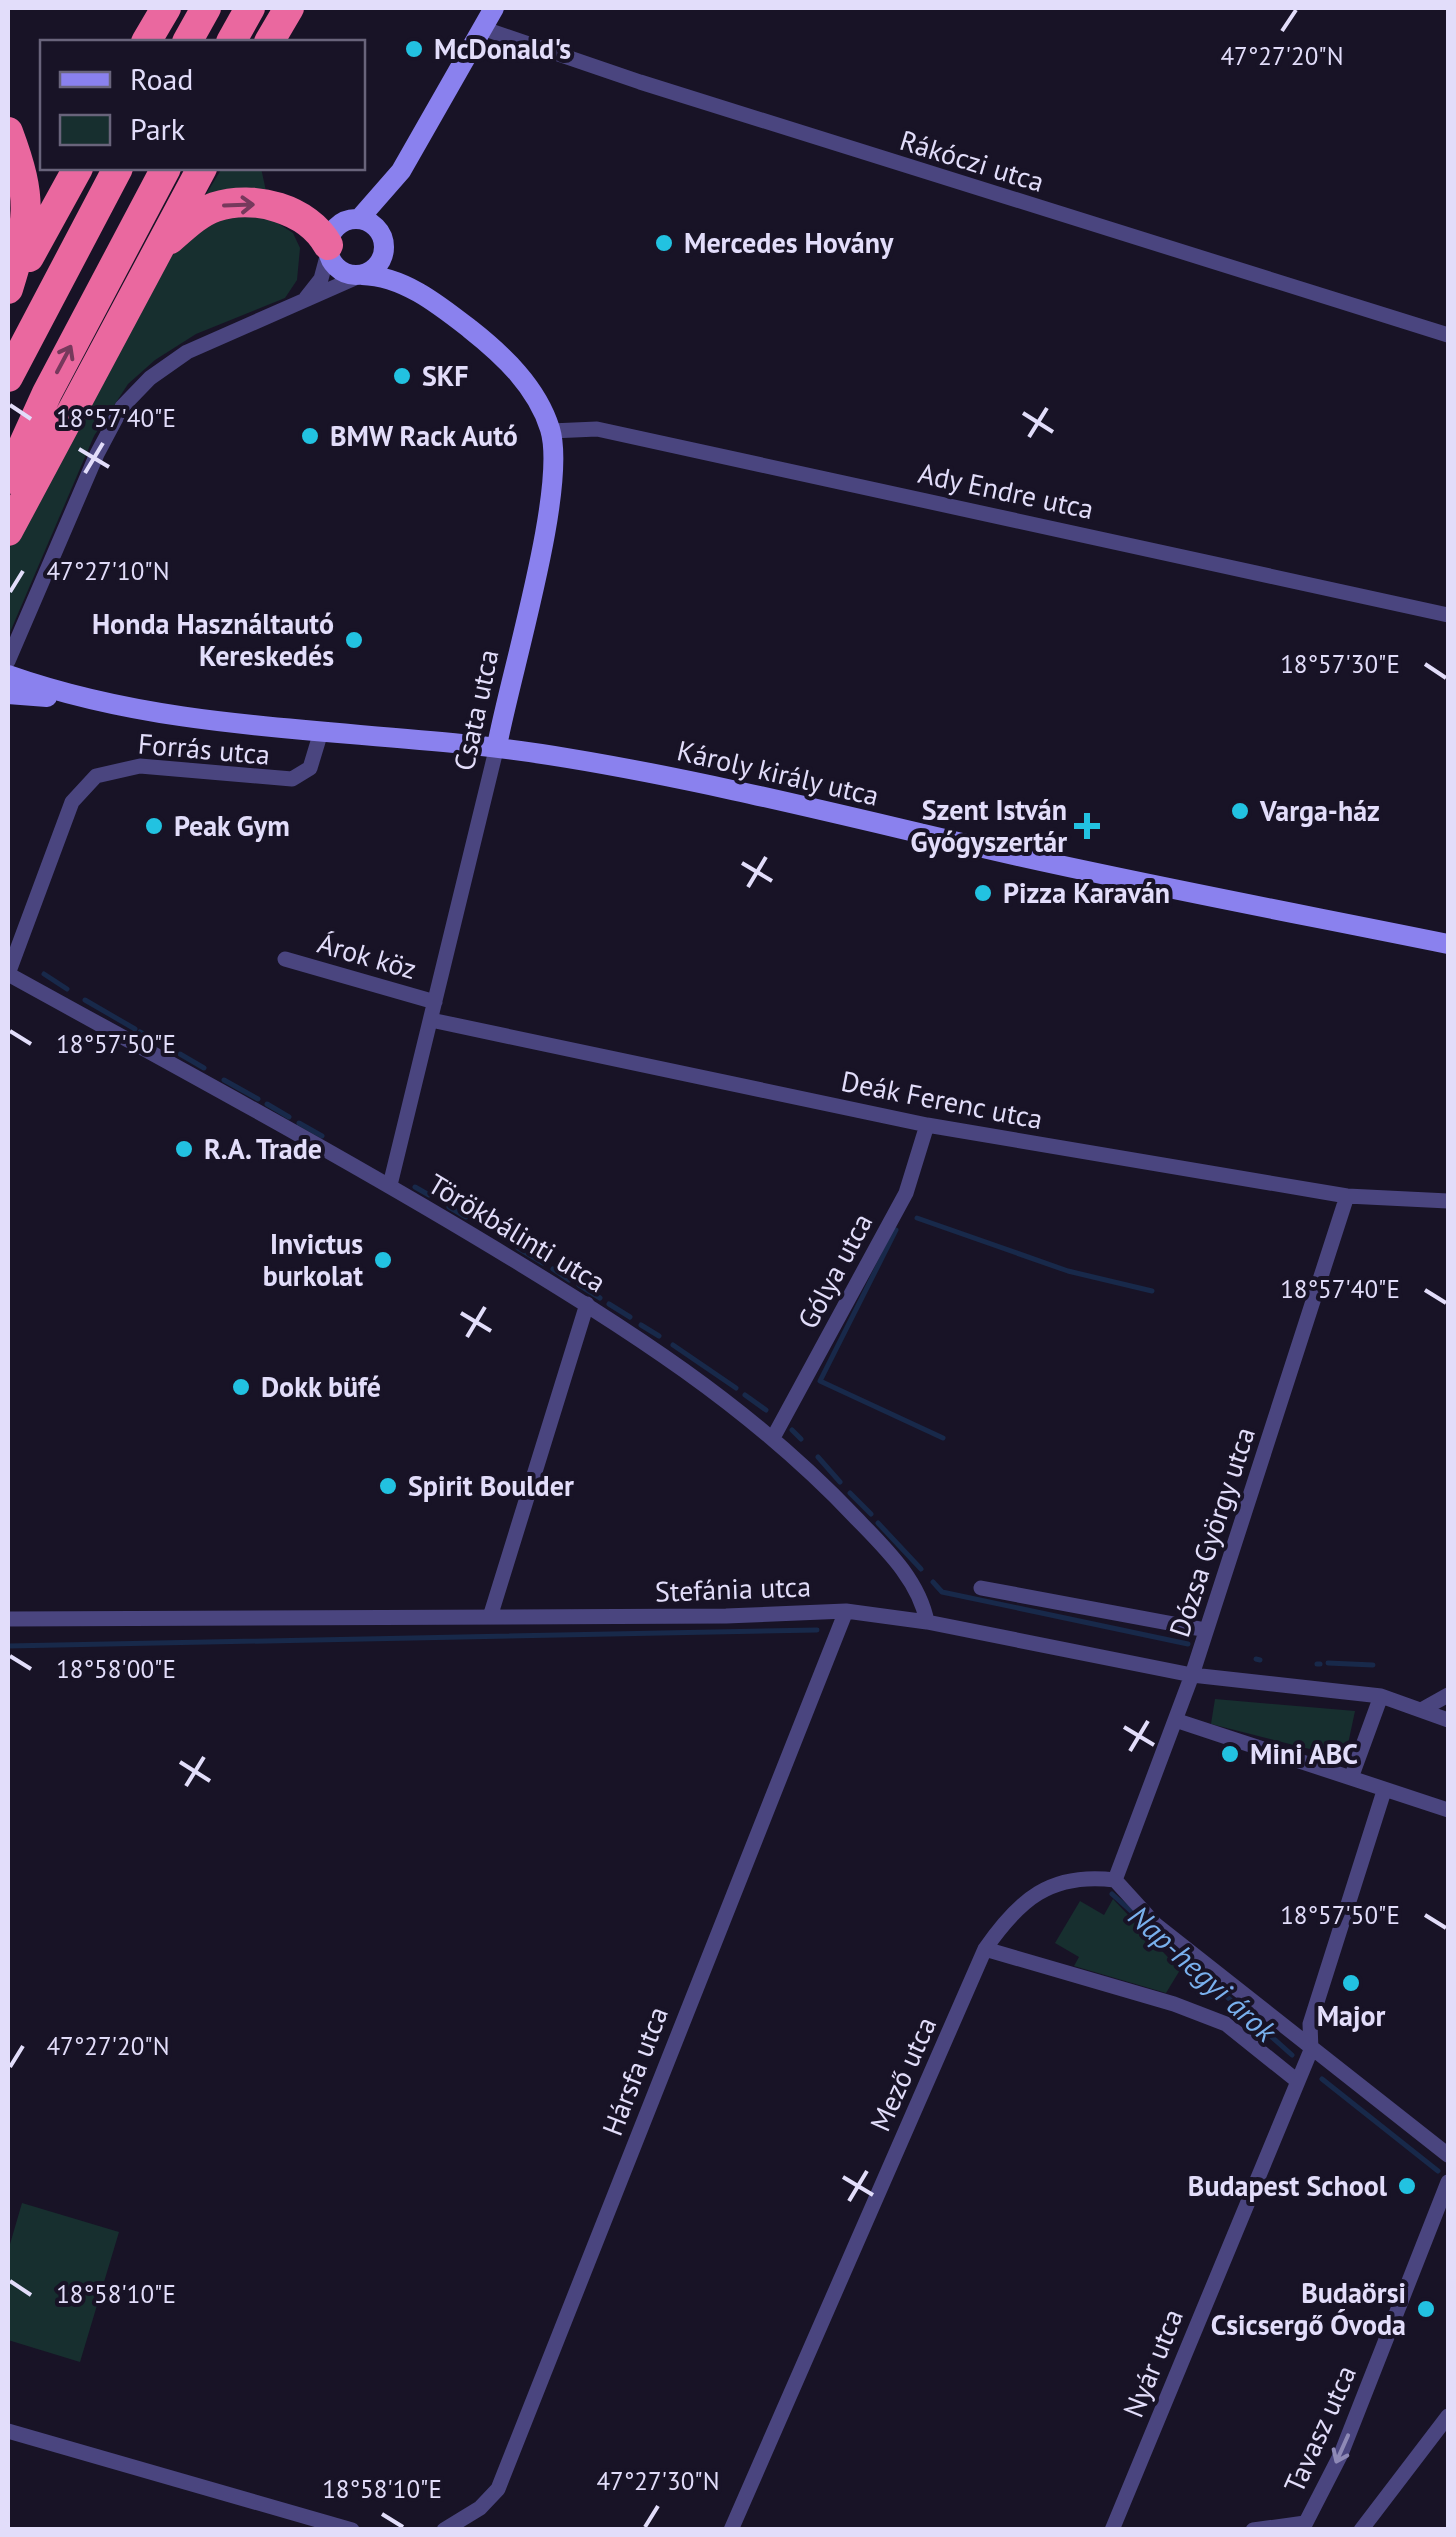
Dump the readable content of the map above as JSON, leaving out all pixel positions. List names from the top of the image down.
{
  "streets": {
    "street": [
      "Rákóczi utca",
      "Ady Endre utca",
      "Csata utca",
      "Forrás utca",
      "Károly király utca",
      "Árok köz",
      "Deák Ferenc utca",
      "Törökbálinti utca",
      "Gólya utca",
      "Dózsa György utca",
      "Stefánia utca",
      "Hársfa utca",
      "Mező utca",
      "Nyár utca",
      "Tavasz utca"
    ]
  },
  "crossings": [
    ["Ady Endre utca", "Csata utca"],
    ["Csata utca", "Károly király utca"],
    ["Csata utca", "Árok köz"],
    ["Csata utca", "Deák Ferenc utca"],
    ["Csata utca", "Törökbálinti utca"],
    ["Forrás utca", "Károly király utca"],
    ["Forrás utca", "Törökbálinti utca"],
    ["Deák Ferenc utca", "Gólya utca"],
    ["Deák Ferenc utca", "Dózsa György utca"],
    ["Törökbálinti utca", "Gólya utca"],
    ["Törökbálinti utca", "Stefánia utca"],
    ["Dózsa György utca", "Stefánia utca"],
    ["Dózsa György utca", "Mező utca"],
    ["Stefánia utca", "Hársfa utca"]
  ],
  "water": ["Nap-hegyi árok"],
  "places": {
    "other": [
      "McDonald's",
      "Mercedes Hovány",
      "SKF",
      "BMW Rack Autó",
      "Honda Használtautó Kereskedés",
      "Varga-ház",
      "Peak Gym",
      "Pizza Karaván",
      "R.A. Trade",
      "Invictus burkolat",
      "Dokk büfé",
      "Spirit Boulder",
      "Mini ABC",
      "Major",
      "Budapest School",
      "Budaörsi Csicsergő Óvoda"
    ],
    "health": ["Szent István Gyógyszertár"]
  },
  "legend": ["Road", "Park"],
  "coordinates": [
    "47°27'20\"N",
    "18°57'40\"E",
    "47°27'10\"N",
    "18°57'30\"E",
    "18°57'50\"E",
    "18°58'00\"E",
    "18°58'10\"E",
    "47°27'30\"N"
  ]
}
